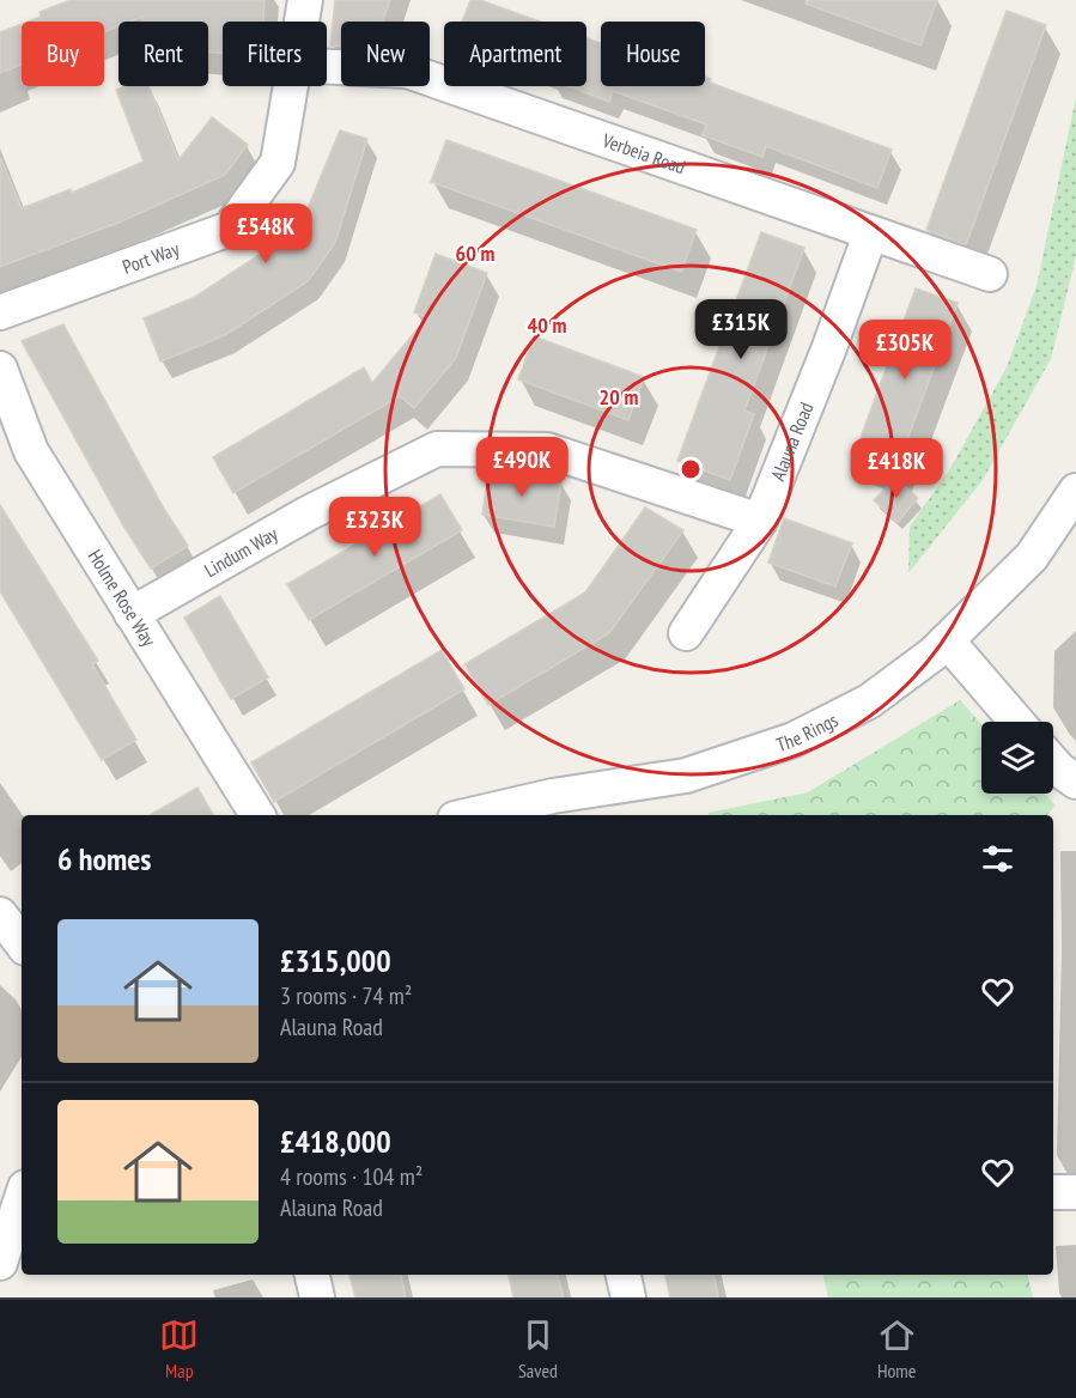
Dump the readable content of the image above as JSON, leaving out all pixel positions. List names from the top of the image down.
{
  "streets": {
    "street": [
      "Verbeia Road",
      "Port Way",
      "Alauna Road",
      "Lindum Way",
      "Holme Rose Way",
      "The Rings"
    ]
  },
  "crossings": [
    ["Verbeia Road", "Alauna Road"],
    ["Alauna Road", "Lindum Way"],
    ["Lindum Way", "Holme Rose Way"]
  ],
  "page": {
    "chip": [
      "Buy",
      "Rent",
      "Filters",
      "New",
      "Apartment",
      "House"
    ],
    "price": [
      "£548K",
      "£315K",
      "£305K",
      "£490K",
      "£418K",
      "£323K"
    ],
    "heading": "6 homes",
    "list": [
      {
        "name": "£315,000",
        "note": "3 rooms · 74 m² · Alauna Road"
      },
      {
        "name": "£418,000",
        "note": "4 rooms · 104 m² · Alauna Road"
      }
    ],
    "tabs": ["Map", "Saved", "Home"]
  },
  "rings": ["60 m", "40 m", "20 m"]
}
